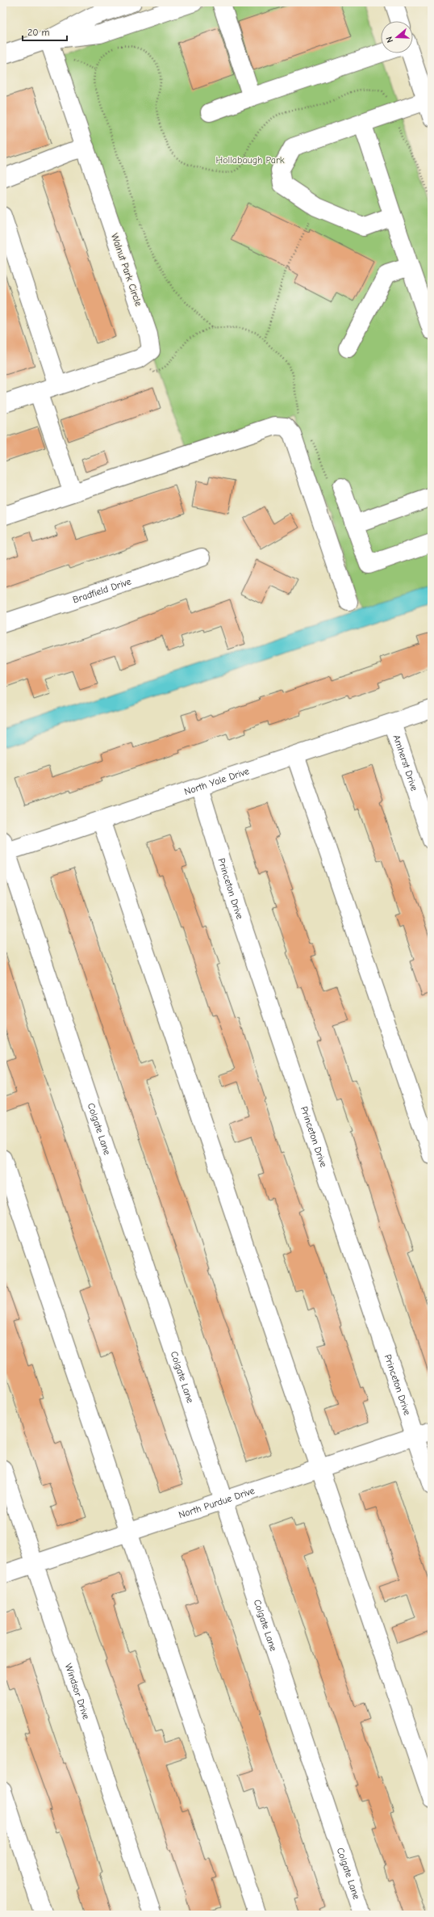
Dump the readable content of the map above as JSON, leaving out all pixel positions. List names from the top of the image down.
{
  "streets": {
    "street": [
      "Walnut Park Circle",
      "Bradfield Drive",
      "Amherst Drive",
      "North Yale Drive",
      "Princeton Drive",
      "Colgate Lane",
      "North Purdue Drive",
      "Windsor Drive"
    ]
  },
  "crossings": [
    ["Amherst Drive", "North Yale Drive"],
    ["North Yale Drive", "Princeton Drive"],
    ["North Yale Drive", "Colgate Lane"],
    ["Princeton Drive", "North Purdue Drive"],
    ["Colgate Lane", "North Purdue Drive"],
    ["North Purdue Drive", "Windsor Drive"]
  ],
  "parks": ["Hollabaugh Park"],
  "scale_bar": "20 m",
  "north": "left"
}
